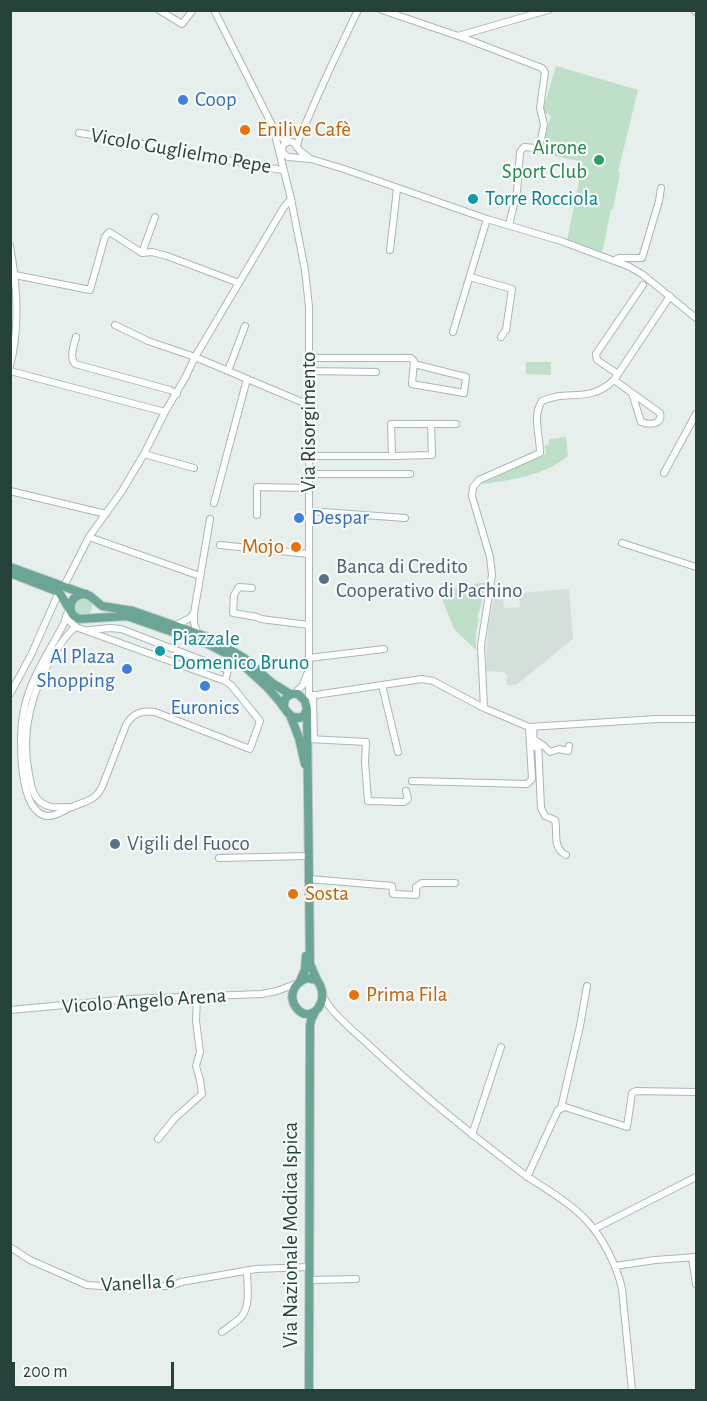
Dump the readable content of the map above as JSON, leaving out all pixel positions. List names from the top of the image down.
{
  "streets": {
    "main road": ["Via Nazionale Modica Ispica"],
    "street": [
      "Vicolo Guglielmo Pepe",
      "Via Risorgimento",
      "Vicolo Angelo Arena",
      "Vanella 6"
    ]
  },
  "crossings": [
    ["Vicolo Guglielmo Pepe", "Via Risorgimento"],
    ["Via Nazionale Modica Ispica", "Vanella 6"]
  ],
  "places": [
    "Coop",
    "Enilive Cafè",
    "Airone Sport Club",
    "Torre Rocciola",
    "Despar",
    "Mojo",
    "Banca di Credito Cooperativo di Pachino",
    "Piazzale Domenico Bruno",
    "Al Plaza Shopping",
    "Euronics",
    "Vigili del Fuoco",
    "Sosta",
    "Prima Fila"
  ],
  "scale_bar": "200 m"
}
